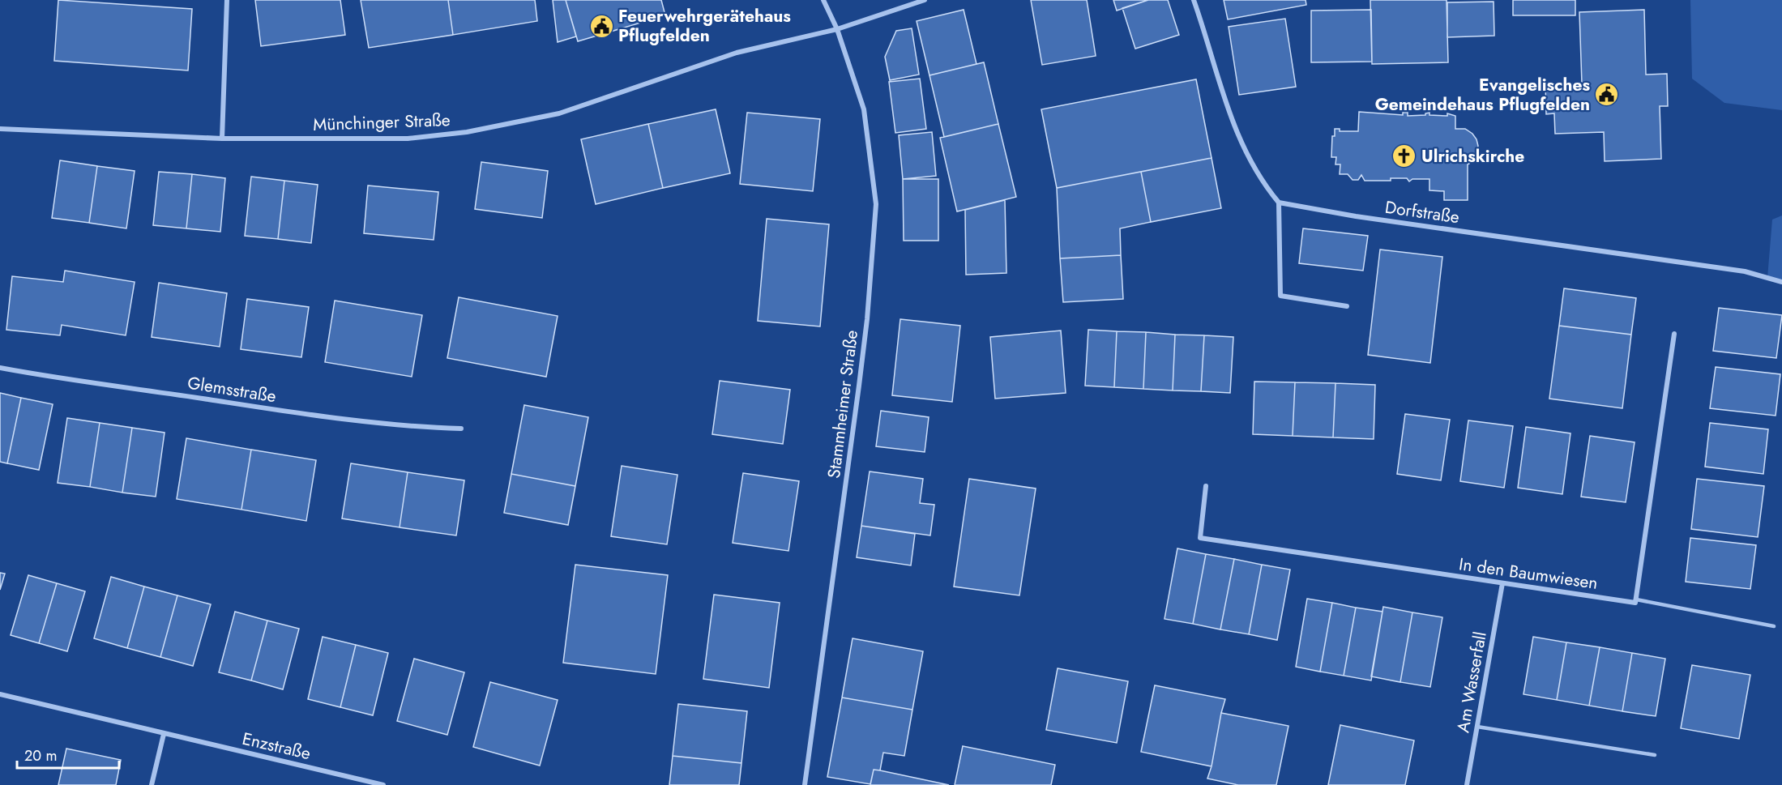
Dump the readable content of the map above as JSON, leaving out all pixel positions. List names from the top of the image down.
{
  "streets": {
    "street": [
      "Münchinger Straße",
      "Dorfstraße",
      "Glemsstraße",
      "Stammheimer Straße",
      "In den Baumwiesen",
      "Am Wasserfall",
      "Enzstraße"
    ]
  },
  "crossings": [
    ["Münchinger Straße", "Stammheimer Straße"],
    ["In den Baumwiesen", "Am Wasserfall"]
  ],
  "places": {
    "public building": ["Feuerwehrgerätehaus Pflugfelden", "Evangelisches Gemeindehaus Pflugfelden"],
    "church": ["Ulrichskirche"]
  },
  "scale_bar": "20 m"
}
